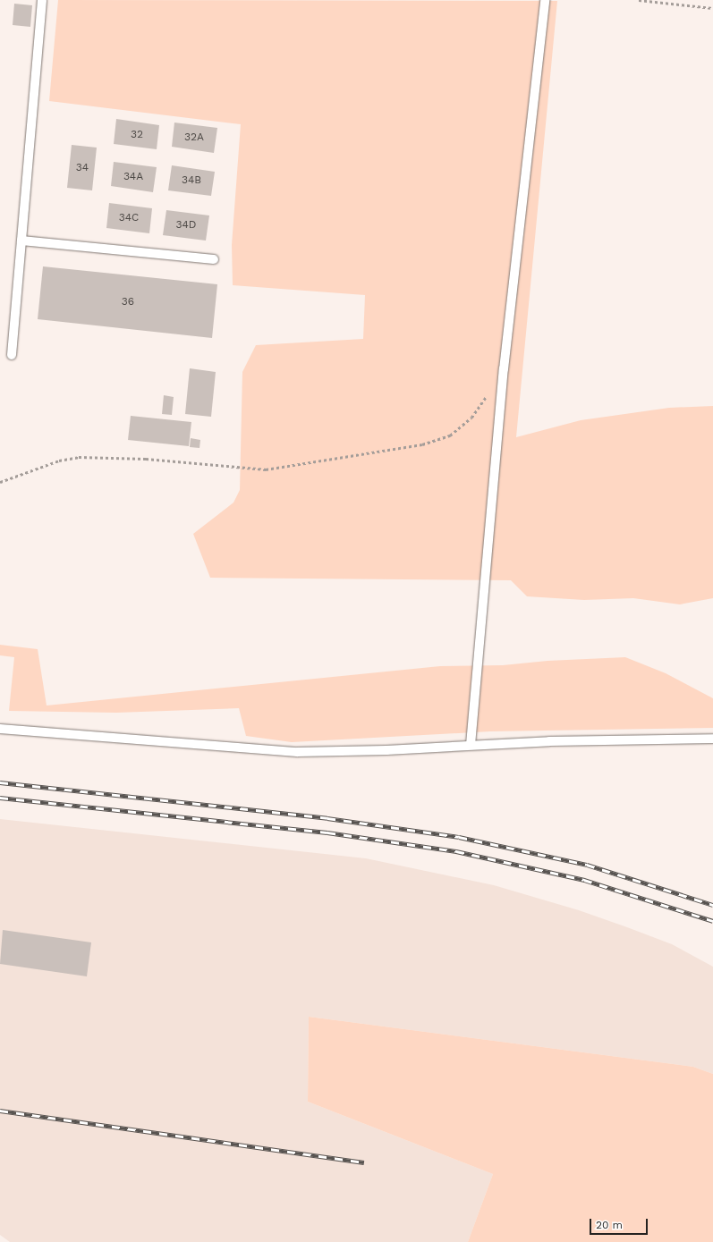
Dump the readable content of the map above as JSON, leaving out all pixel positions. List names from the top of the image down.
{
  "house_numbers": [
    "32",
    "32A",
    "34",
    "34A",
    "34B",
    "34C",
    "34D",
    "36"
  ],
  "scale_bar": "20 m"
}
